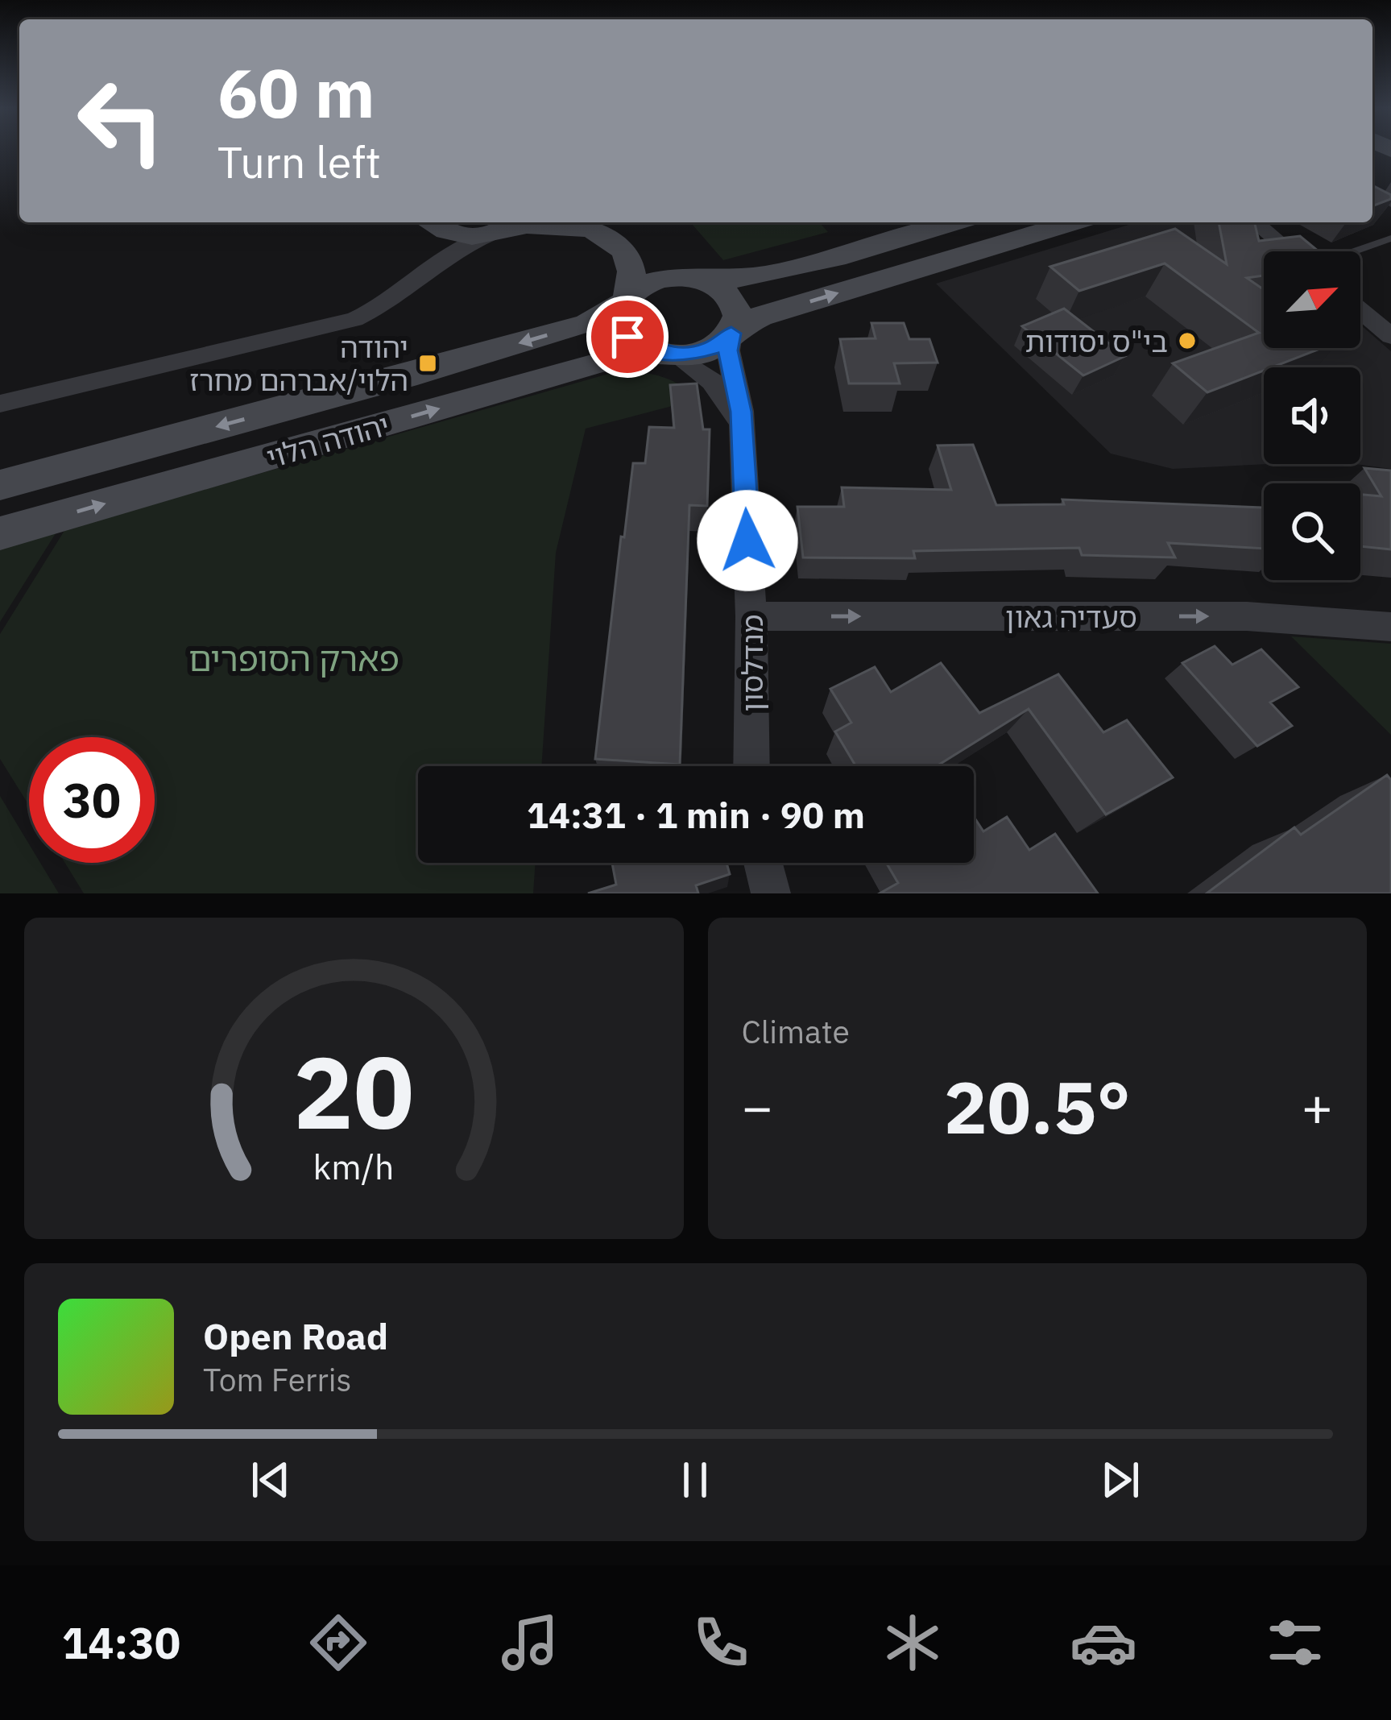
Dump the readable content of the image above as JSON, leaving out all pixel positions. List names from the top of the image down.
{
  "streets": {
    "main road": ["יהודה הלוי"],
    "street": ["סעדיה גאון", "מנדלסון"]
  },
  "crossings": [
    ["יהודה הלוי", "מנדלסון"],
    ["סעדיה גאון", "מנדלסון"]
  ],
  "one_way": ["סעדיה גאון"],
  "parks": ["פארק הסופרים"],
  "places": {
    "other": ["בי\"ס יסודות"],
    "transit": ["יהודה הלוי/אברהם מחרז"]
  },
  "north": "top right",
  "page": {
    "turn": ["60 m", "Turn left"],
    "limit": "30",
    "trip": "14:31 · 1 min · 90 m",
    "tile": "Climate",
    "heat": ["−", "20.5°", "+"],
    "song": ["Open Road", "Tom Ferris"],
    "tabs": "14:30",
    "gauge": ["20", "km/h"]
  }
}
